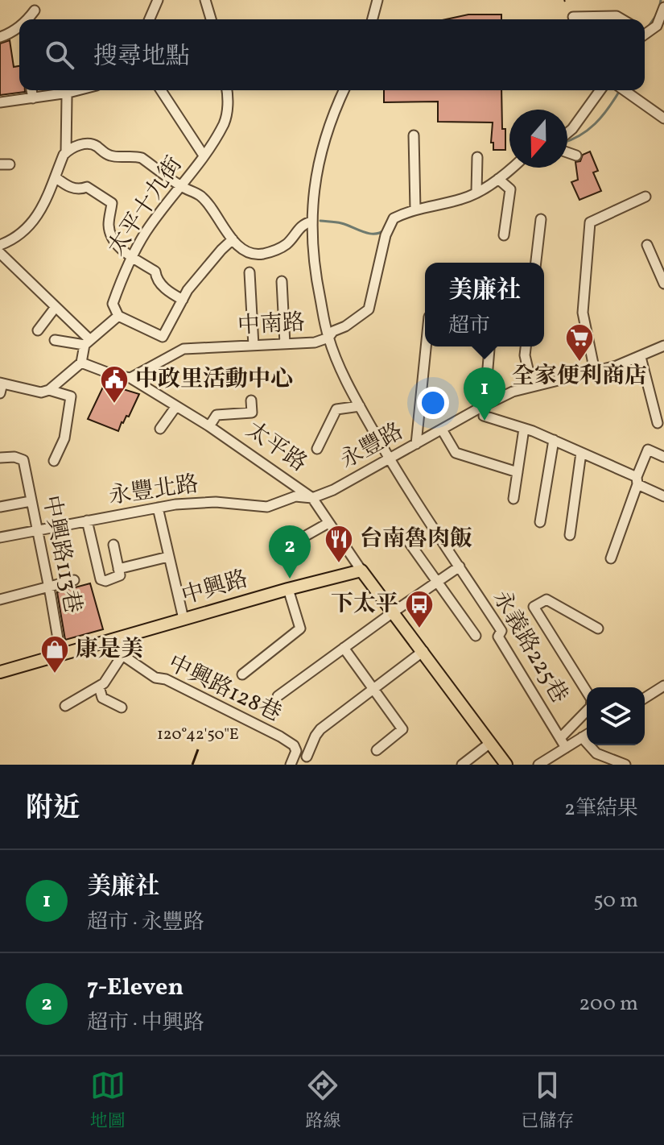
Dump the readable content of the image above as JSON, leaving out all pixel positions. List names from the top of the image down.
{
  "streets": {
    "main road": ["太平路", "中興路"],
    "street": [
      "太平十九街",
      "中南路",
      "永豐路",
      "永豐北路",
      "中興路113巷",
      "永義路225巷",
      "中興路128巷"
    ]
  },
  "crossings": [
    ["中南路", "太平路"],
    ["中南路", "永義路225巷"],
    ["永豐路", "太平路"],
    ["永豐路", "永豐北路"],
    ["永豐路", "永義路225巷"],
    ["太平路", "永豐北路"],
    ["太平路", "中興路"],
    ["永豐北路", "中興路113巷"],
    ["中興路113巷", "中興路"]
  ],
  "places": {
    "supermarket": ["全家便利商店"],
    "public building": ["中政里活動中心"],
    "restaurant": ["台南魯肉飯"],
    "bus stop": ["下太平"],
    "shop": ["康是美"]
  },
  "north": "bottom",
  "page": {
    "search": "搜尋地點",
    "popup": ["美廉社", "超市"],
    "pins": ["1", "2"],
    "heading": ["附近", "2筆結果"],
    "list": [
      {
        "mark": "1",
        "name": "美廉社",
        "note": "超市 · 永豐路",
        "value": "50 m"
      },
      {
        "mark": "2",
        "name": "7-Eleven",
        "note": "超市 · 中興路",
        "value": "200 m"
      }
    ],
    "nav": ["地圖", "路線", "已儲存"]
  },
  "coordinates": ["120°42'50\"E"]
}
